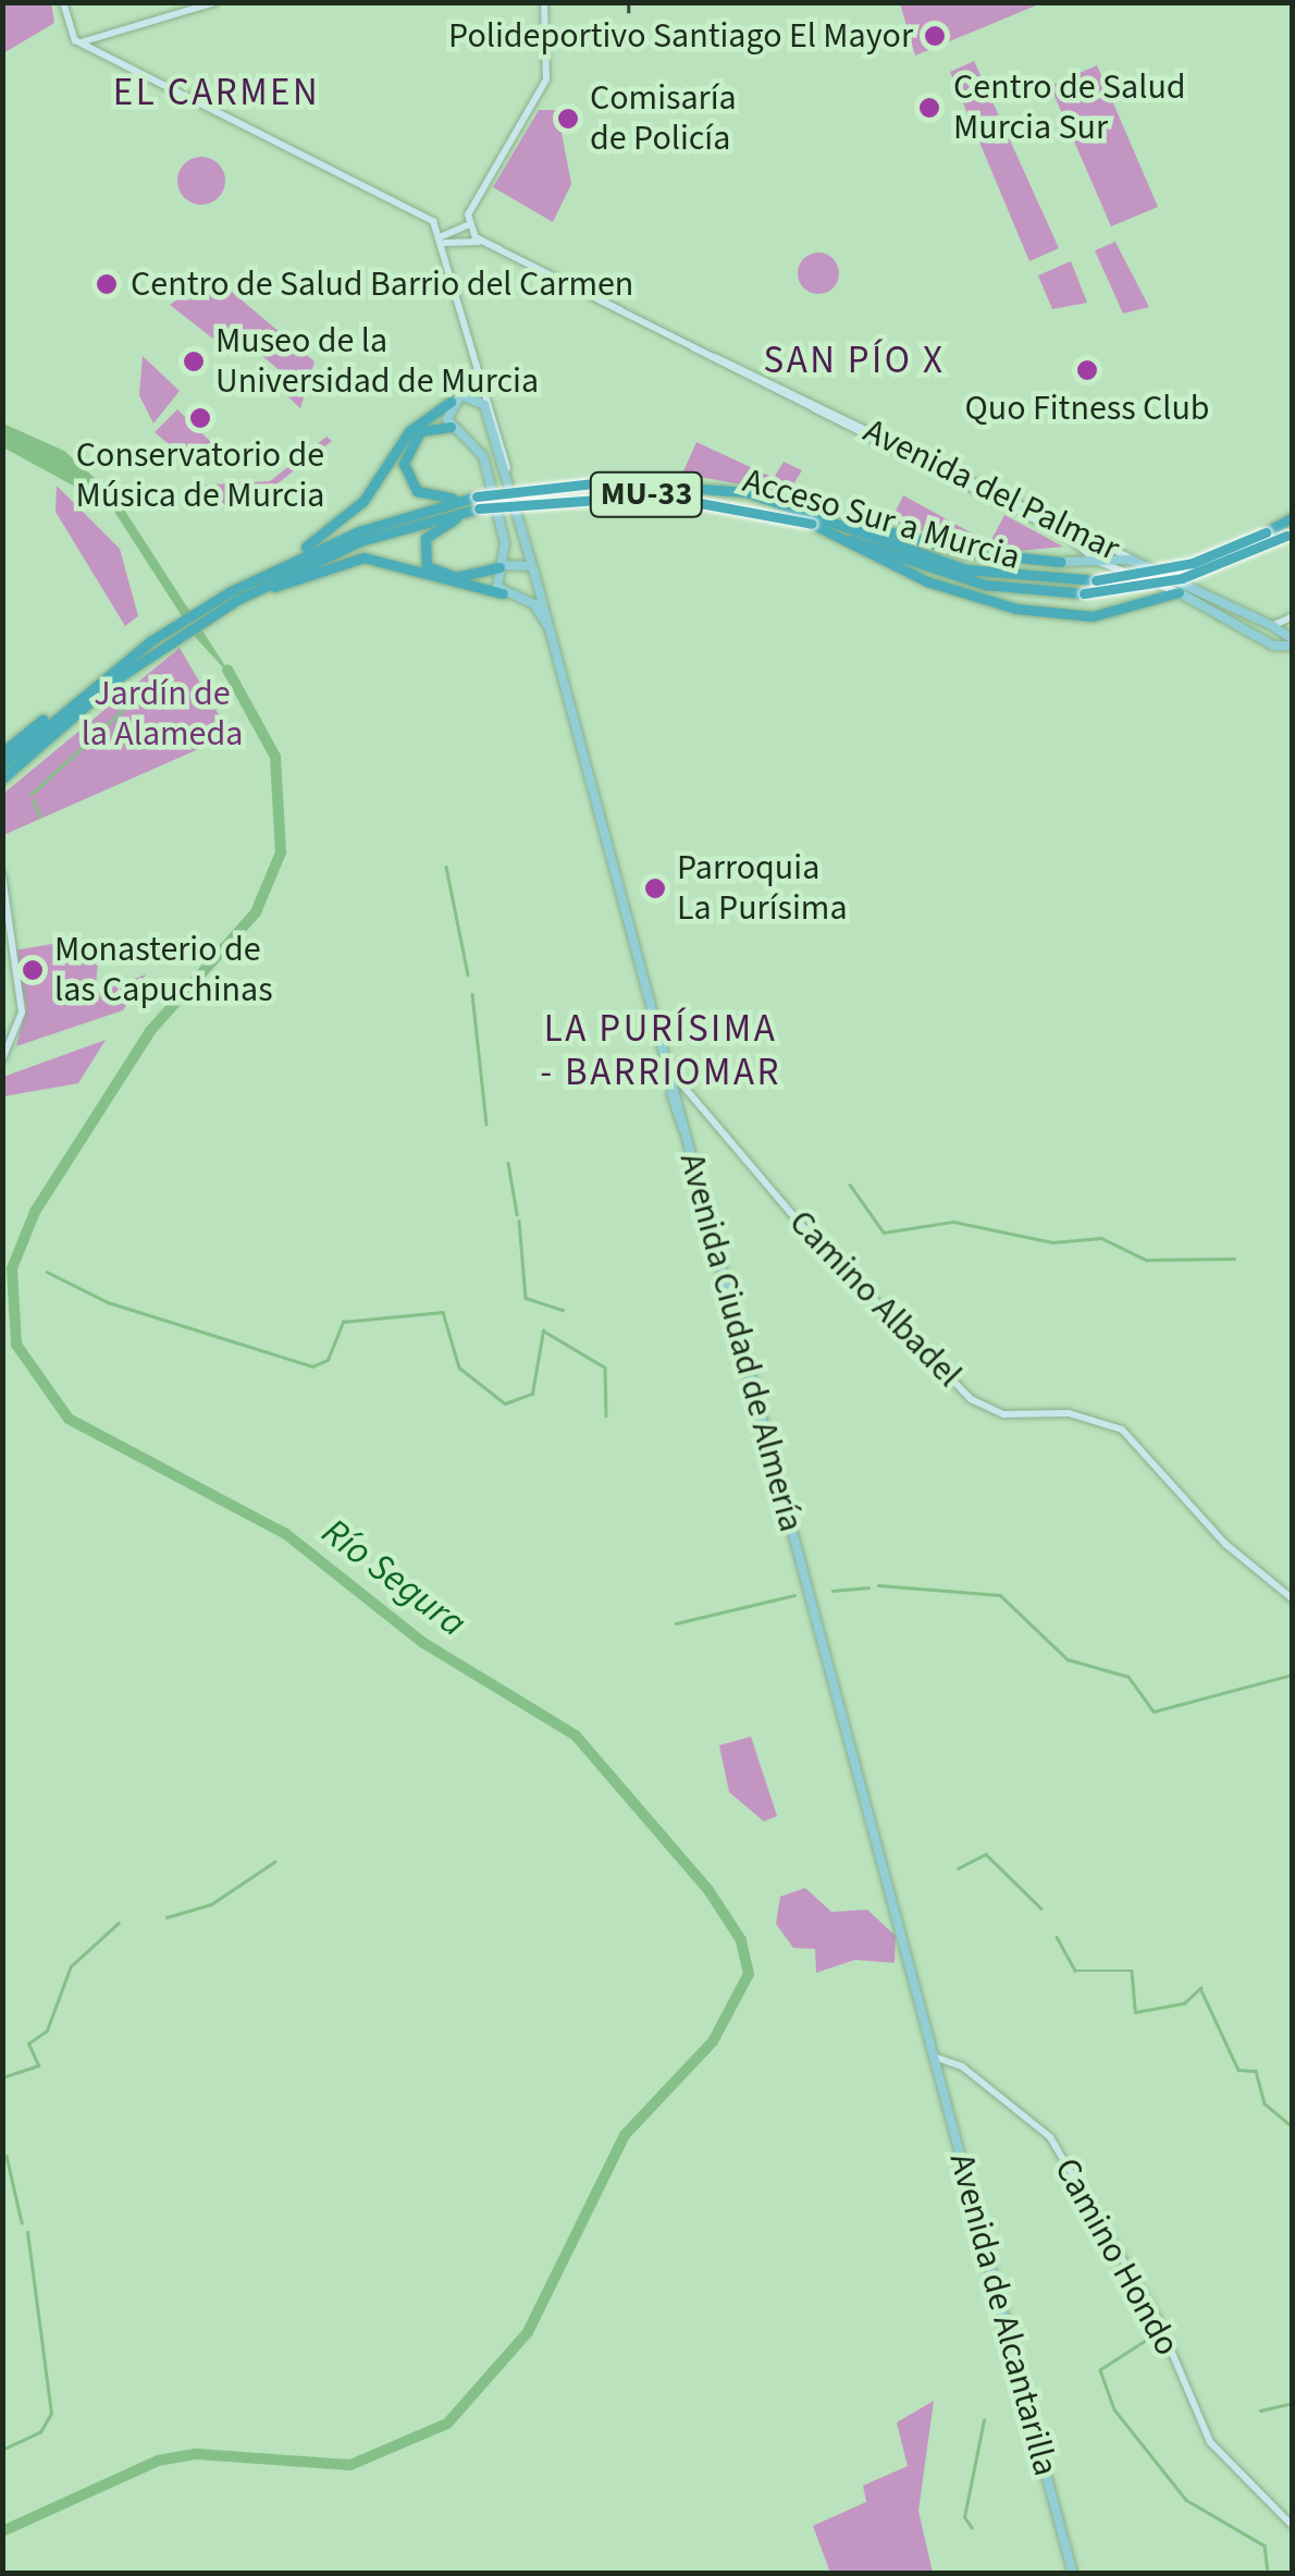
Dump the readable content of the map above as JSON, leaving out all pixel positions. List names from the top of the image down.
{
  "streets": {
    "highway": ["MU-33", "Acceso Sur a Murcia"],
    "main road": [
      "Avenida del Palmar",
      "Camino Albadel",
      "Avenida Ciudad de Almería",
      "Camino Hondo",
      "Avenida de Alcantarilla"
    ]
  },
  "crossings": [
    ["Camino Albadel", "Avenida Ciudad de Almería"],
    ["Avenida Ciudad de Almería", "Camino Hondo"],
    ["Avenida Ciudad de Almería", "Avenida de Alcantarilla"],
    ["Camino Hondo", "Avenida de Alcantarilla"]
  ],
  "districts": ["EL CARMEN", "SAN PÍO X", "LA PURÍSIMA - BARRIOMAR"],
  "water": ["Río Segura"],
  "parks": ["Jardín de la Alameda"],
  "places": [
    "Polideportivo Santiago El Mayor",
    "Centro de Salud Murcia Sur",
    "Comisaría de Policía",
    "Centro de Salud Barrio del Carmen",
    "Museo de la Universidad de Murcia",
    "Quo Fitness Club",
    "Conservatorio de Música de Murcia",
    "Parroquia La Purísima",
    "Monasterio de las Capuchinas"
  ]
}
